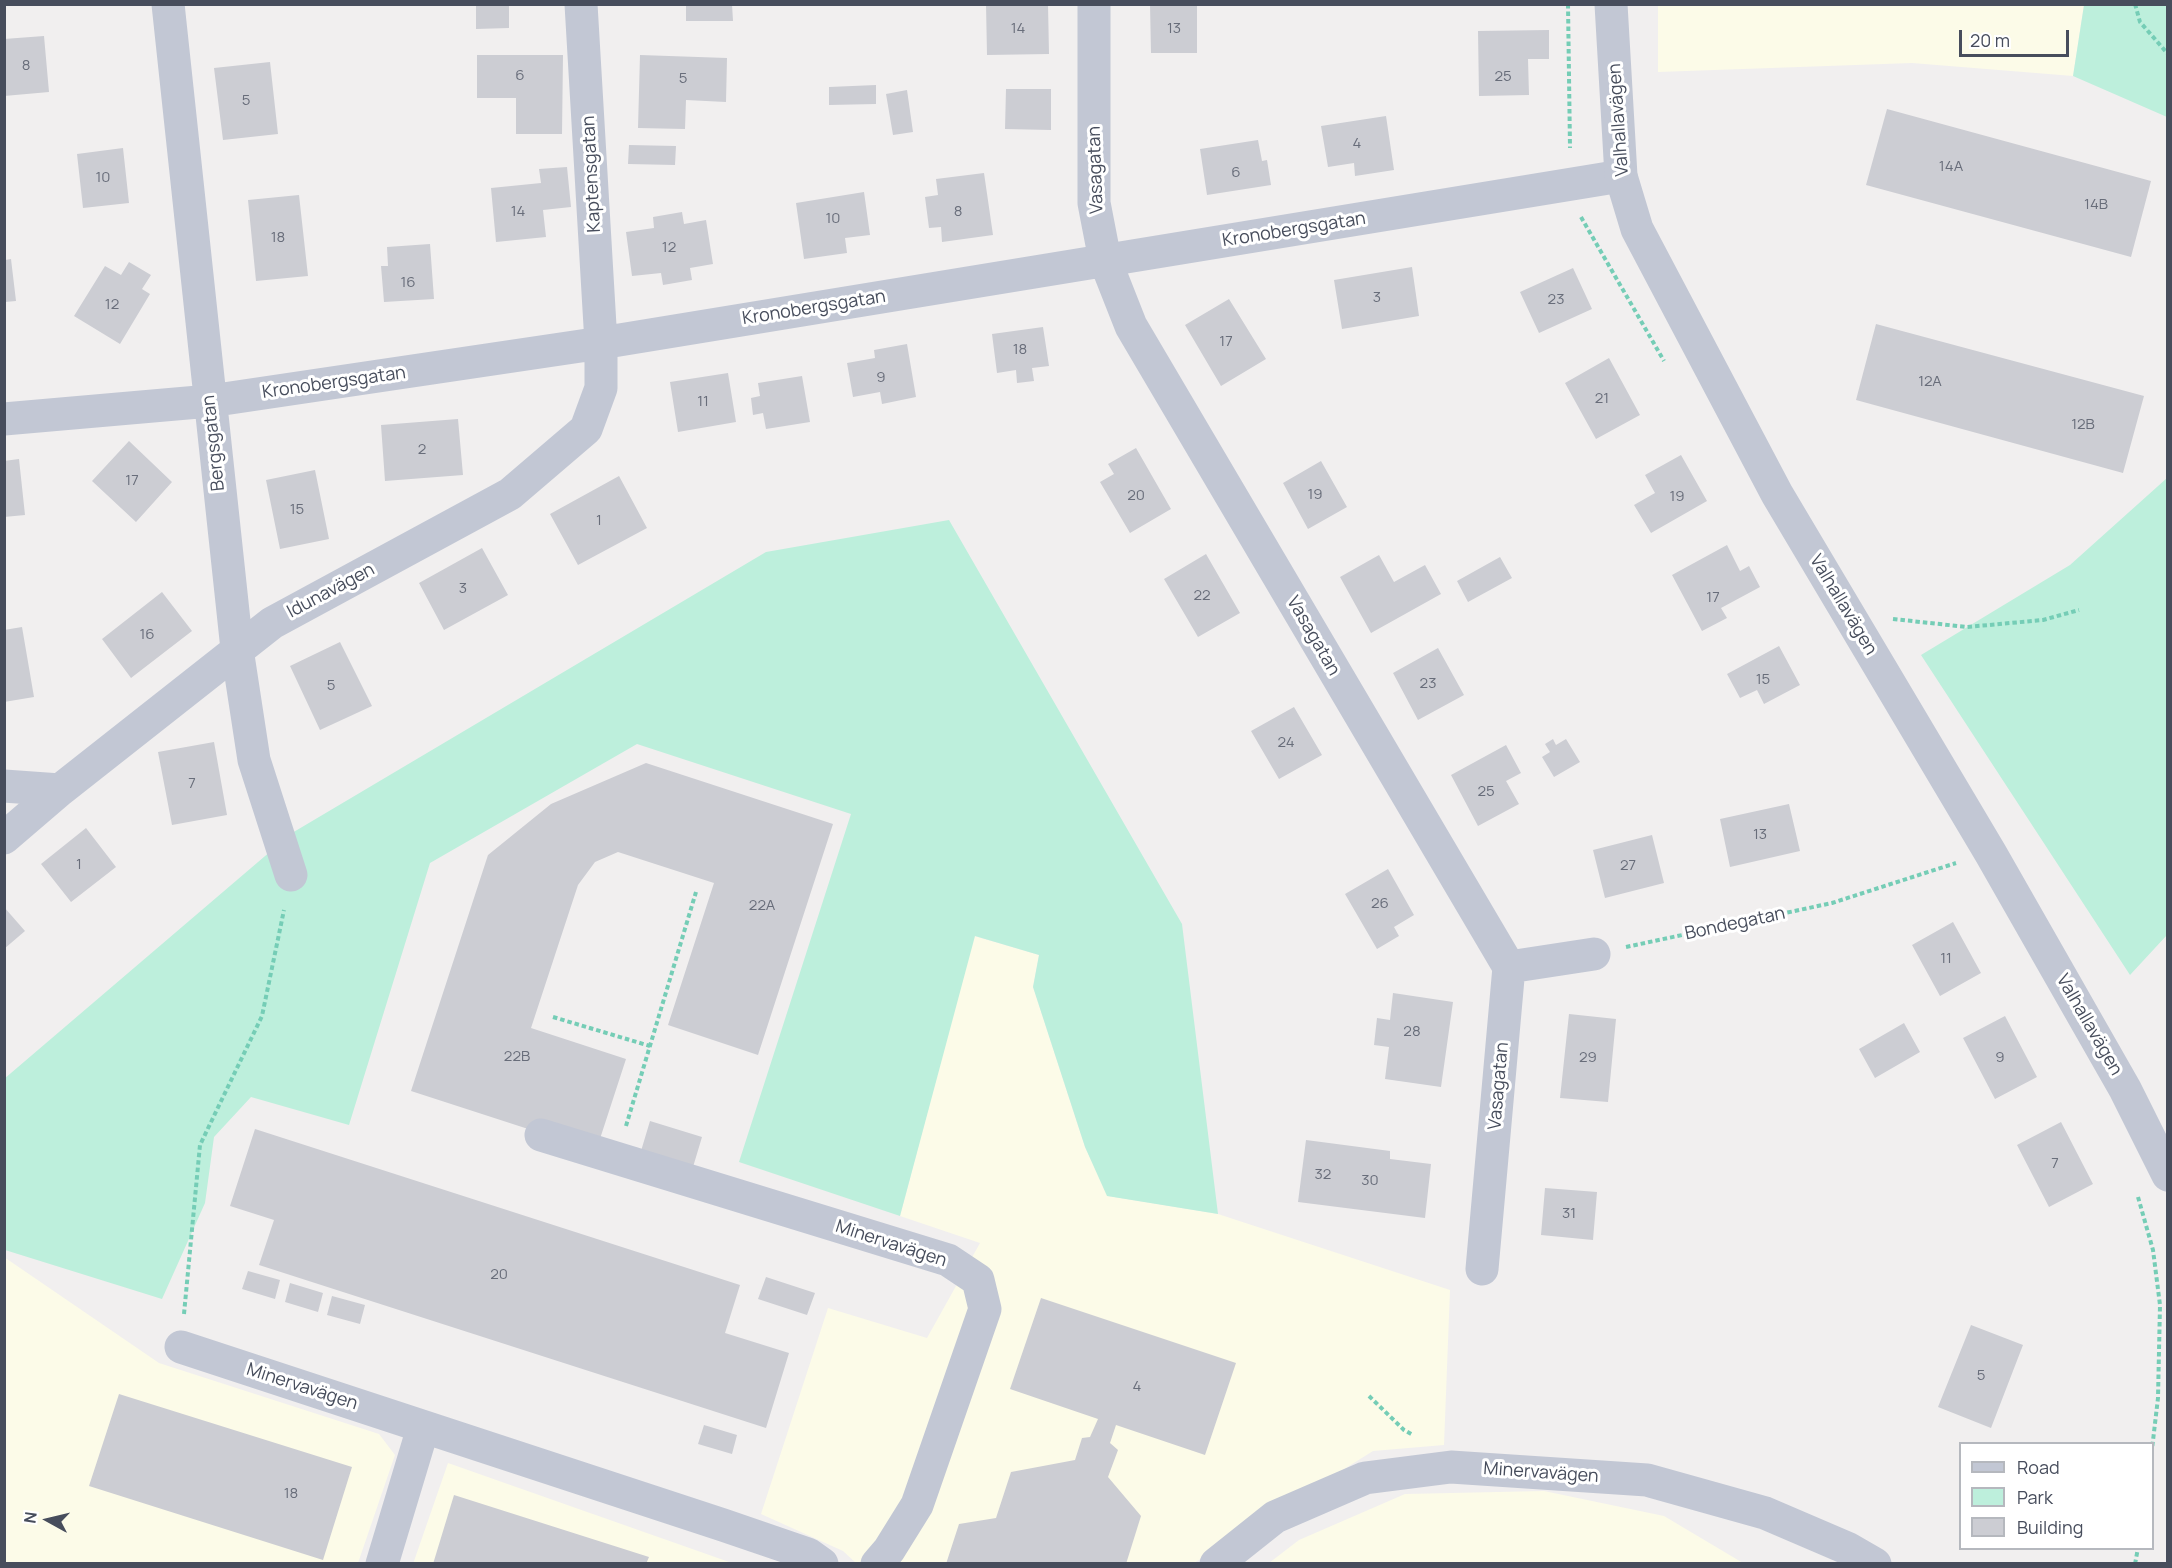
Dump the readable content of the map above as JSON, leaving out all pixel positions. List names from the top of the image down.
{
  "streets": {
    "street": [
      "Valhallavägen",
      "Vasagatan",
      "Kaptensgatan",
      "Kronobergsgatan",
      "Bergsgatan",
      "Idunavägen",
      "Minervavägen"
    ],
    "path": ["Bondegatan"]
  },
  "crossings": [
    ["Valhallavägen", "Kronobergsgatan"],
    ["Vasagatan", "Kronobergsgatan"],
    ["Kaptensgatan", "Kronobergsgatan"],
    ["Kaptensgatan", "Idunavägen"],
    ["Kronobergsgatan", "Bergsgatan"],
    ["Kronobergsgatan", "Idunavägen"],
    ["Bergsgatan", "Idunavägen"]
  ],
  "house_numbers": [
    "14",
    "13",
    "8",
    "6",
    "25",
    "5",
    "5",
    "4",
    "14A",
    "6",
    "10",
    "14B",
    "14",
    "8",
    "10",
    "18",
    "12",
    "16",
    "3",
    "23",
    "12",
    "17",
    "18",
    "9",
    "12A",
    "21",
    "11",
    "12B",
    "2",
    "17",
    "19",
    "20",
    "19",
    "15",
    "1",
    "3",
    "22",
    "17",
    "16",
    "15",
    "23",
    "5",
    "24",
    "7",
    "25",
    "13",
    "1",
    "27",
    "26",
    "22A",
    "11",
    "28",
    "22B",
    "29",
    "9",
    "7",
    "32",
    "30",
    "31",
    "20",
    "5",
    "4",
    "18"
  ],
  "legend": ["Road", "Park", "Building"],
  "scale_bar": "20 m",
  "north": "left"
}
